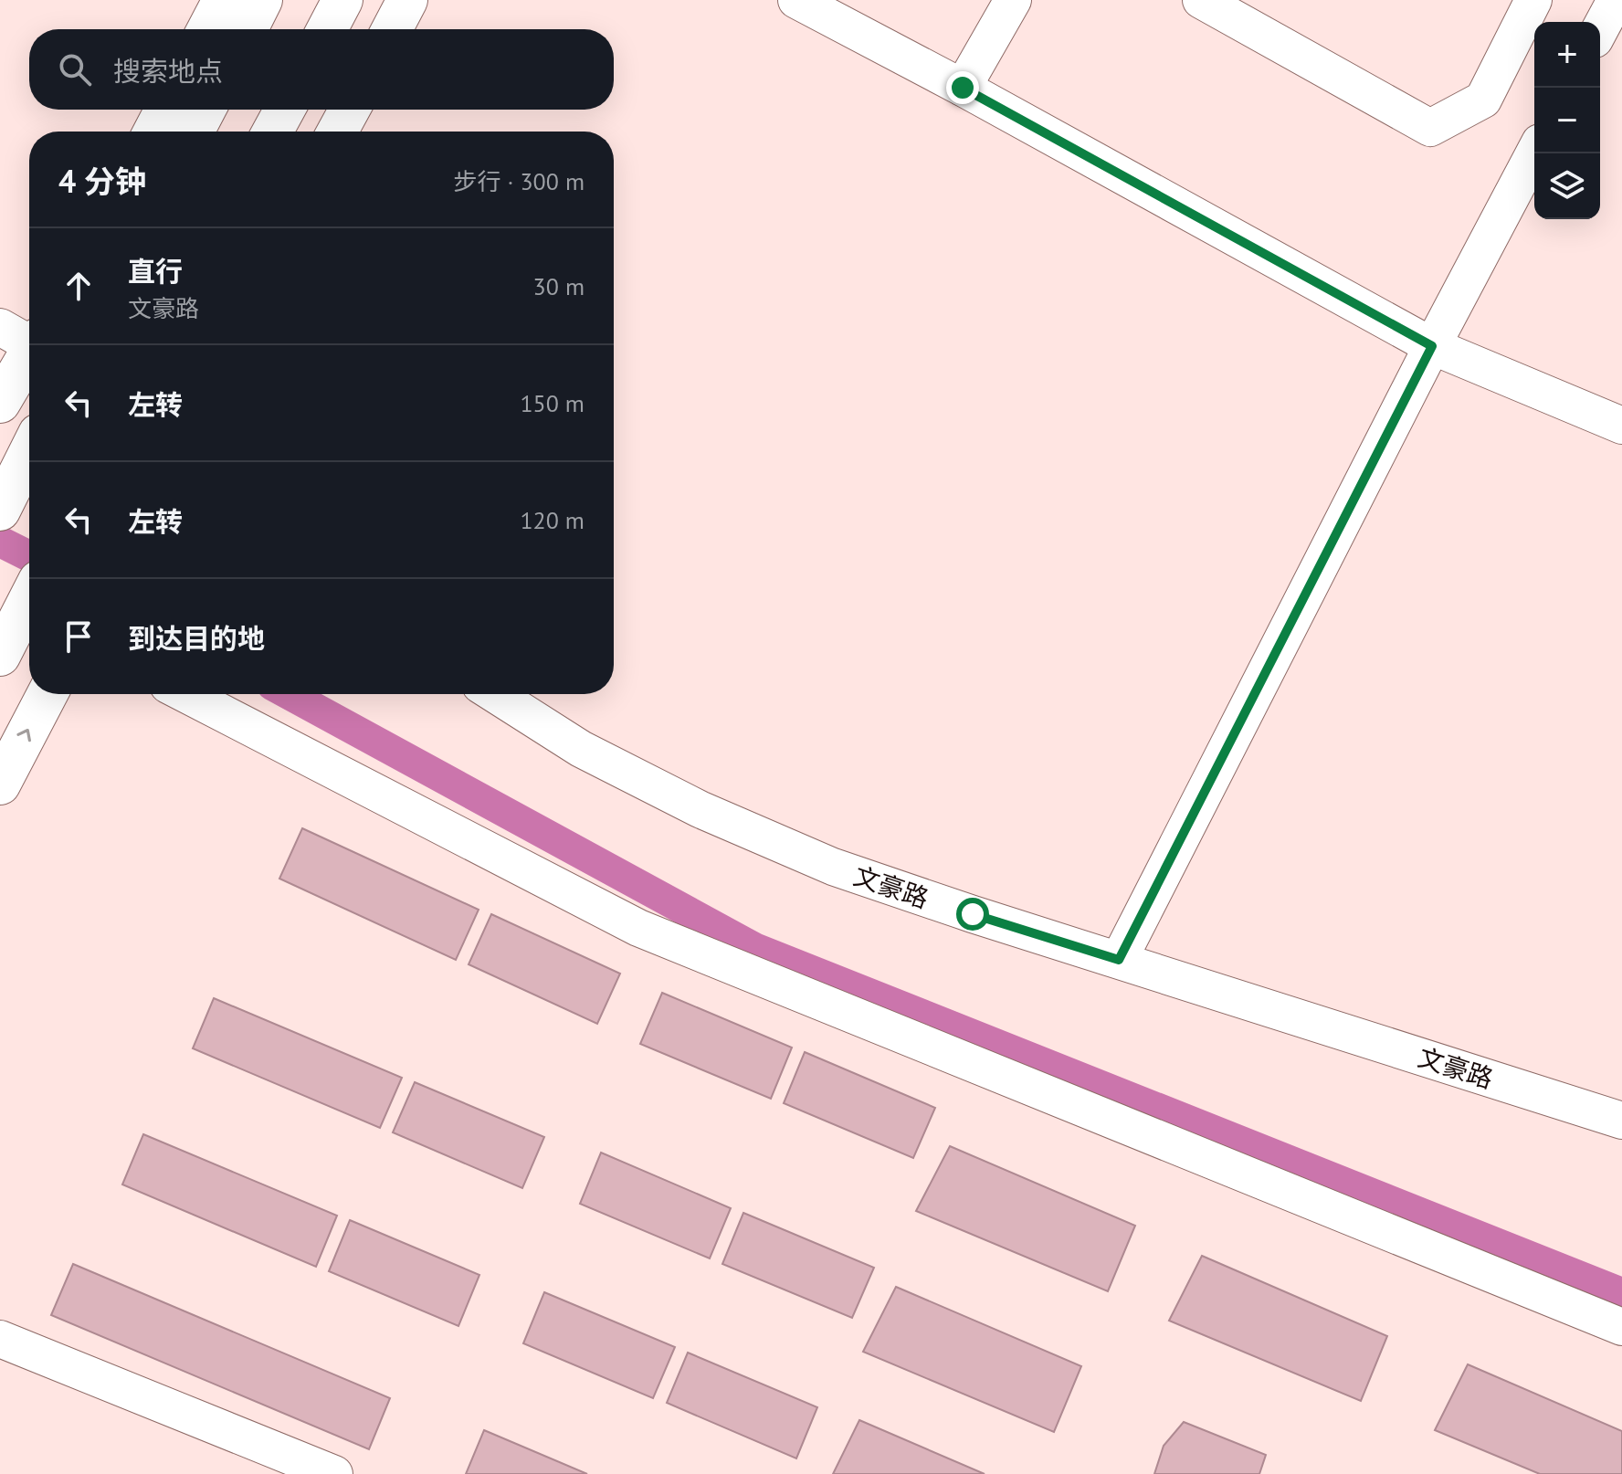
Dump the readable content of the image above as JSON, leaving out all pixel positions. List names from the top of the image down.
{
  "streets": {
    "street": ["文豪路"]
  },
  "page": {
    "map_buttons": ["+", "−"],
    "search": "搜索地点",
    "heading": ["4 分钟", "步行 · 300 m"],
    "list": [
      ["直行", "文豪路", "30 m"],
      ["左转", "150 m"],
      ["左转", "120 m"],
      "到达目的地"
    ]
  }
}
